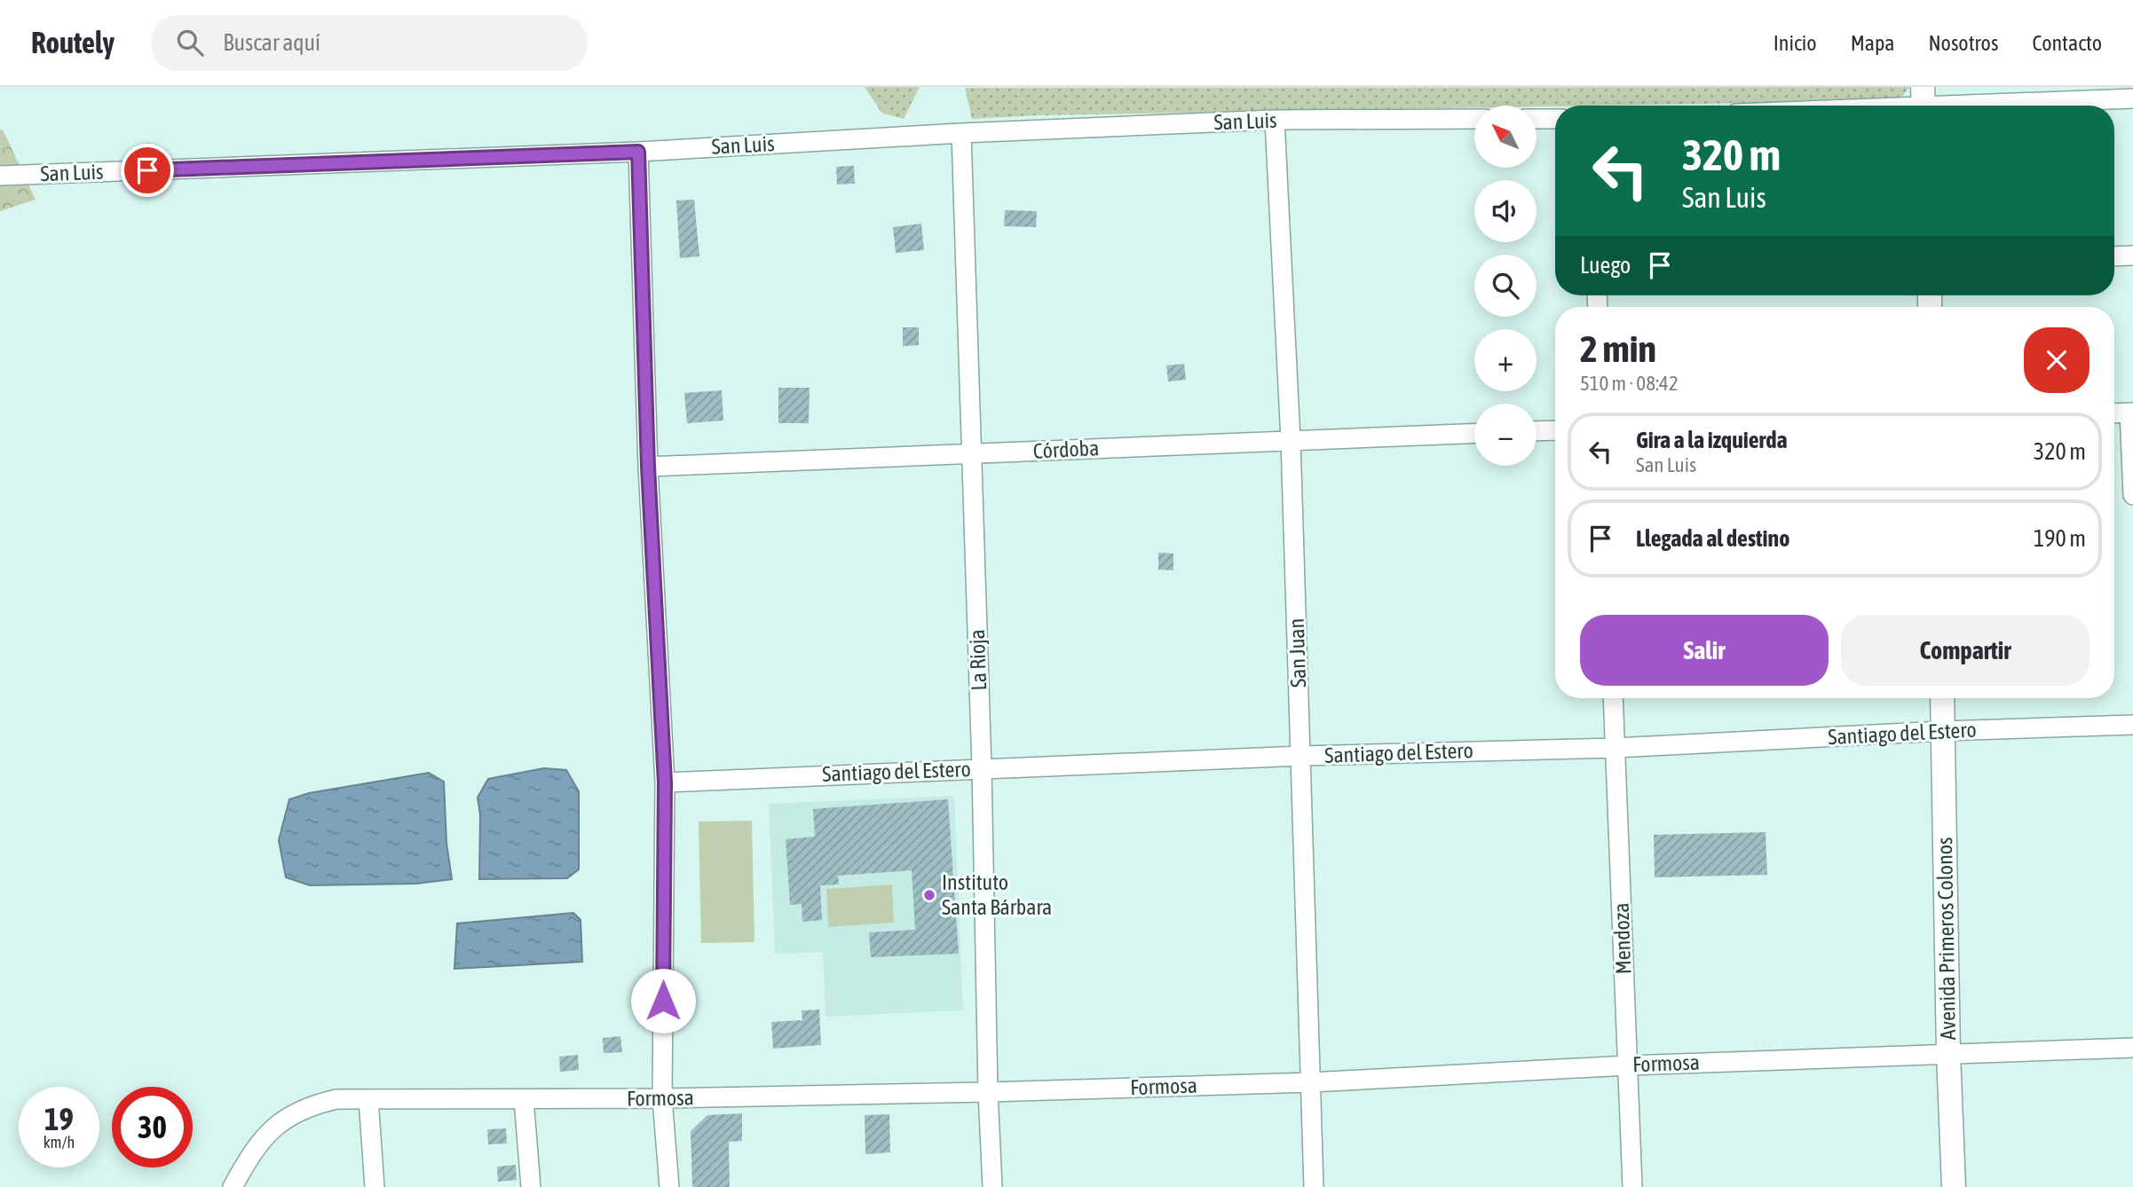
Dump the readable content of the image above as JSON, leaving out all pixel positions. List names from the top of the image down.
{
  "streets": {
    "street": [
      "San Luis",
      "Córdoba",
      "San Juan",
      "La Rioja",
      "Santiago del Estero",
      "Mendoza",
      "Avenida Primeros Colonos",
      "Formosa"
    ]
  },
  "crossings": [
    ["San Luis", "San Juan"],
    ["San Luis", "La Rioja"],
    ["Córdoba", "San Juan"],
    ["Córdoba", "La Rioja"],
    ["San Juan", "Santiago del Estero"],
    ["San Juan", "Formosa"],
    ["La Rioja", "Santiago del Estero"],
    ["La Rioja", "Formosa"],
    ["Santiago del Estero", "Mendoza"],
    ["Santiago del Estero", "Avenida Primeros Colonos"],
    ["Mendoza", "Formosa"],
    ["Avenida Primeros Colonos", "Formosa"]
  ],
  "places": ["Instituto Santa Bárbara"],
  "north": "top left",
  "page": {
    "header": "Routely",
    "search": "Buscar aquí",
    "nav": [
      "Inicio",
      "Mapa",
      "Nosotros",
      "Contacto"
    ],
    "map_buttons": ["+", "−"],
    "turn": ["320 m", "San Luis"],
    "then": "Luego",
    "heading": ["2 min", "510 m · 08:42"],
    "list": [
      {
        "name": "Gira a la izquierda",
        "note": "San Luis",
        "value": "320 m"
      },
      {
        "name": "Llegada al destino",
        "value": "190 m"
      }
    ],
    "buttons": ["Salir", "Compartir"],
    "speed": "19 km/h",
    "limit": "30"
  }
}
